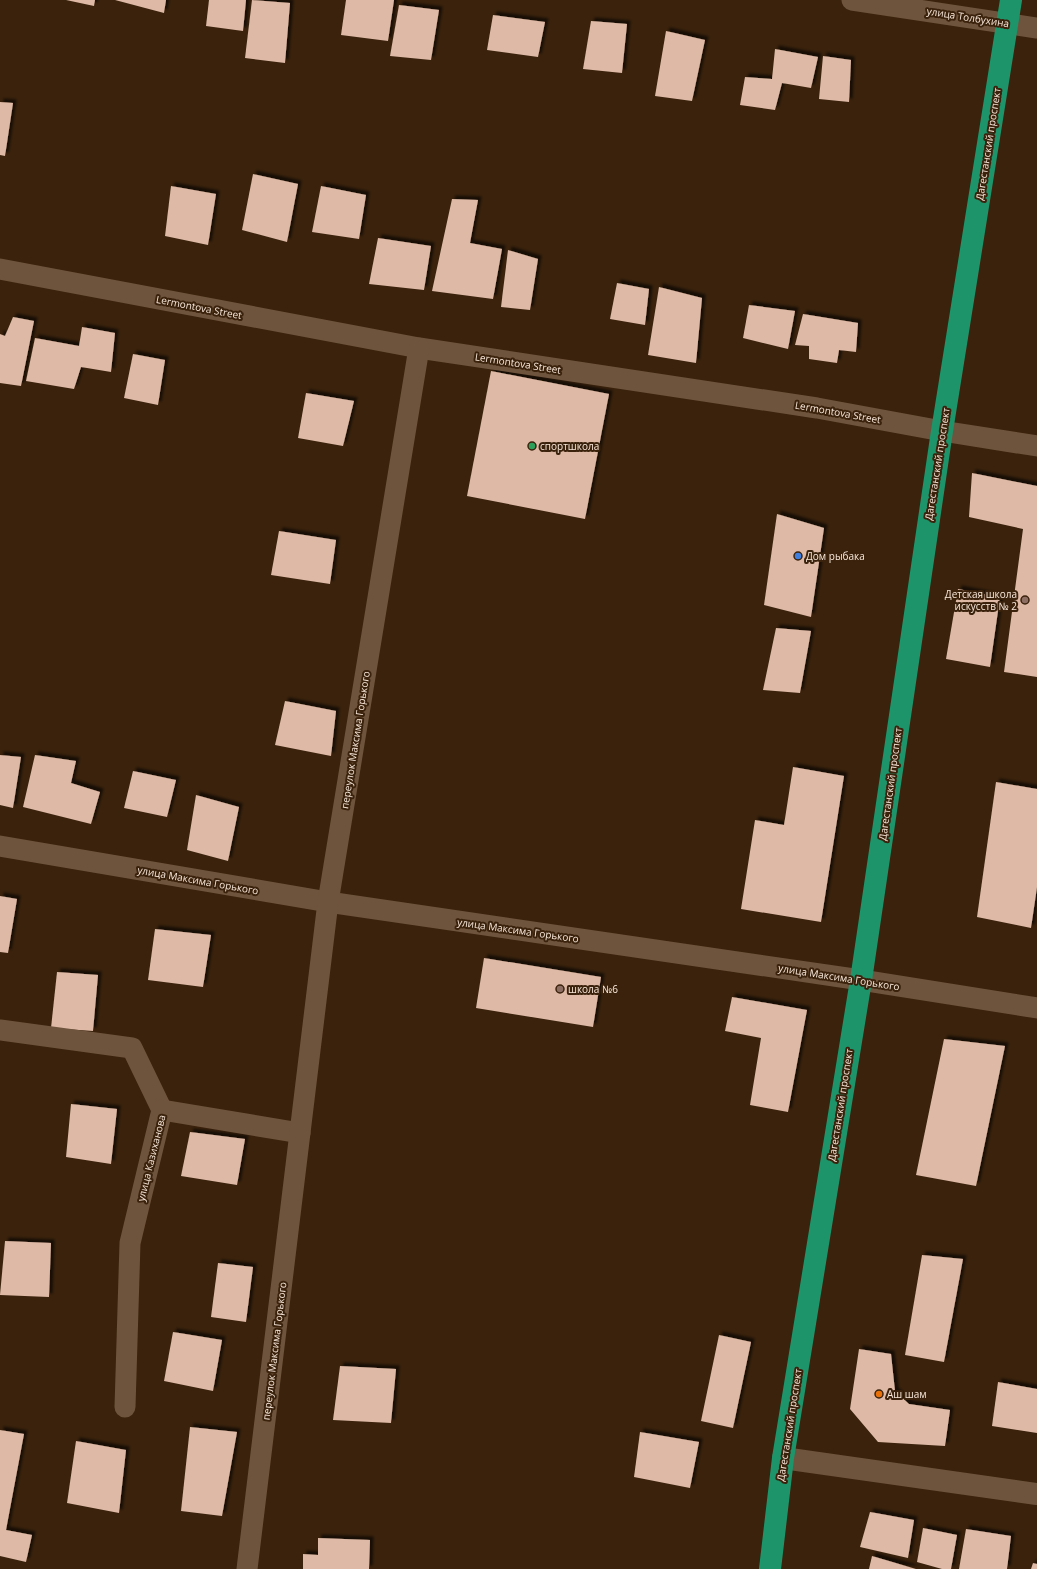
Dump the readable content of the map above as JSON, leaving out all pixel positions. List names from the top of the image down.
{
  "streets": {
    "highway": ["Дагестанский проспект"],
    "street": [
      "улица Толбухина",
      "Lermontova Street",
      "переулок Максима Горького",
      "улица Максима Горького",
      "улица Казиханова"
    ]
  },
  "crossings": [
    ["улица Толбухина", "Дагестанский проспект"],
    ["Дагестанский проспект", "Lermontova Street"],
    ["Дагестанский проспект", "улица Максима Горького"],
    ["Lermontova Street", "переулок Максима Горького"],
    ["переулок Максима Горького", "улица Максима Горького"]
  ],
  "places": [
    "спортшкола",
    "Дом рыбака",
    "Детская школа искусств № 2",
    "школа №6",
    "Аш шам"
  ]
}
